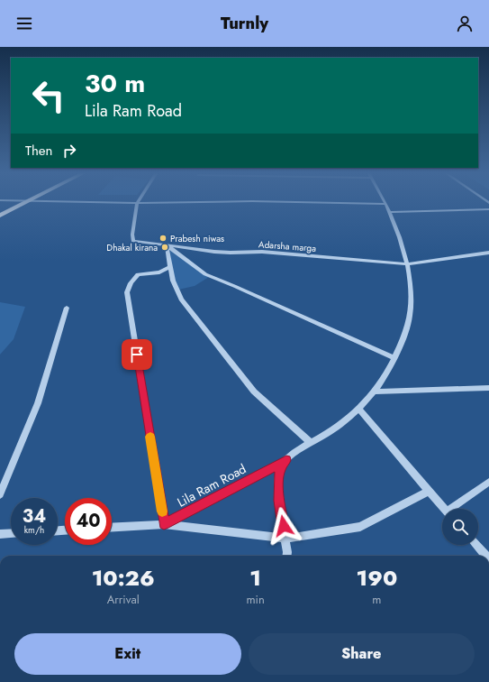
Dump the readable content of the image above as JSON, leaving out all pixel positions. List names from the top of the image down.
{
  "streets": {
    "street": ["Adarsha marga", "Lila Ram Road"]
  },
  "crossings": [
    ["Adarsha marga", "Lila Ram Road"]
  ],
  "places": ["Prabesh niwas", "Dhakal kirana"],
  "page": {
    "header": "Turnly",
    "turn": ["30 m", "Lila Ram Road"],
    "then": "Then",
    "speed": "34 km/h",
    "limit": "40",
    "eta": [
      "10:26",
      "Arrival",
      "1",
      "min",
      "190",
      "m"
    ],
    "buttons": ["Exit", "Share"]
  }
}
